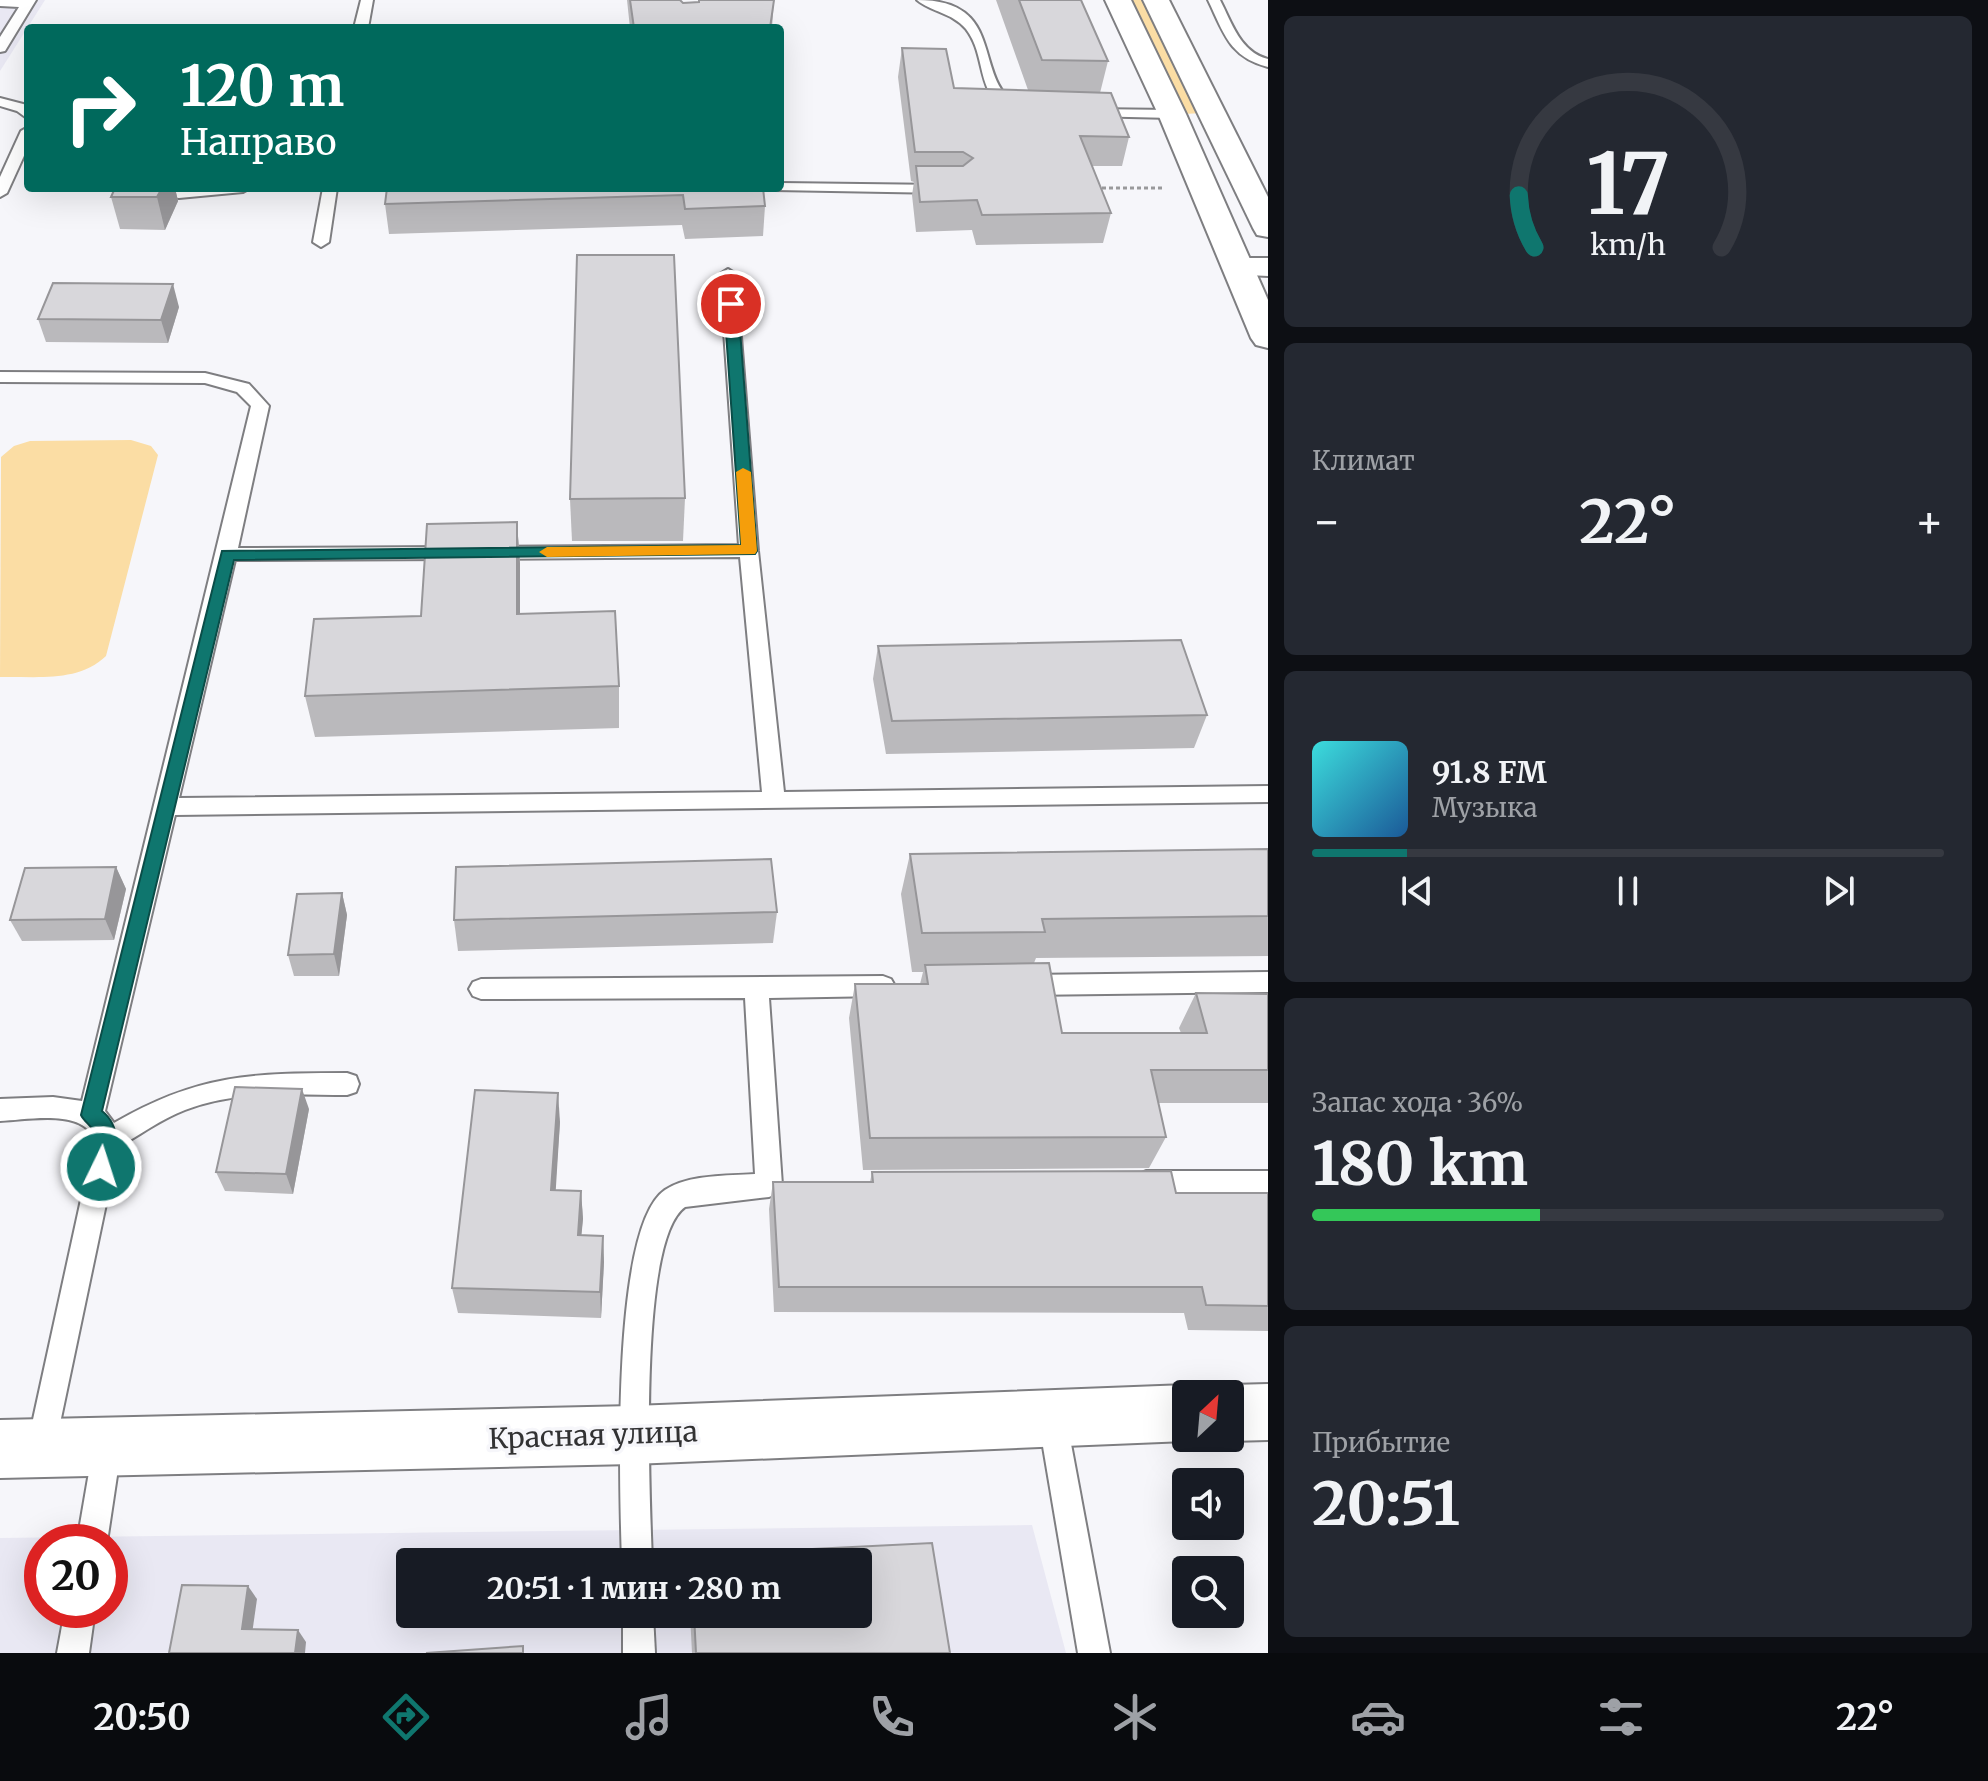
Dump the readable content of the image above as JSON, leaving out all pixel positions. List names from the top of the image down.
{
  "streets": {
    "street": ["Красная улица"]
  },
  "north": "top right",
  "page": {
    "turn": ["120 m", "Направо"],
    "tile": [
      "Климат",
      ["Запас хода · 36%", "180 km"],
      ["Прибытие", "20:51"]
    ],
    "heat": ["−", "22°", "+"],
    "song": ["91.8 FM", "Музыка"],
    "limit": "20",
    "trip": "20:51 · 1 мин · 280 m",
    "tabs": ["20:50", "22°"],
    "gauge": ["17", "km/h"]
  }
}
